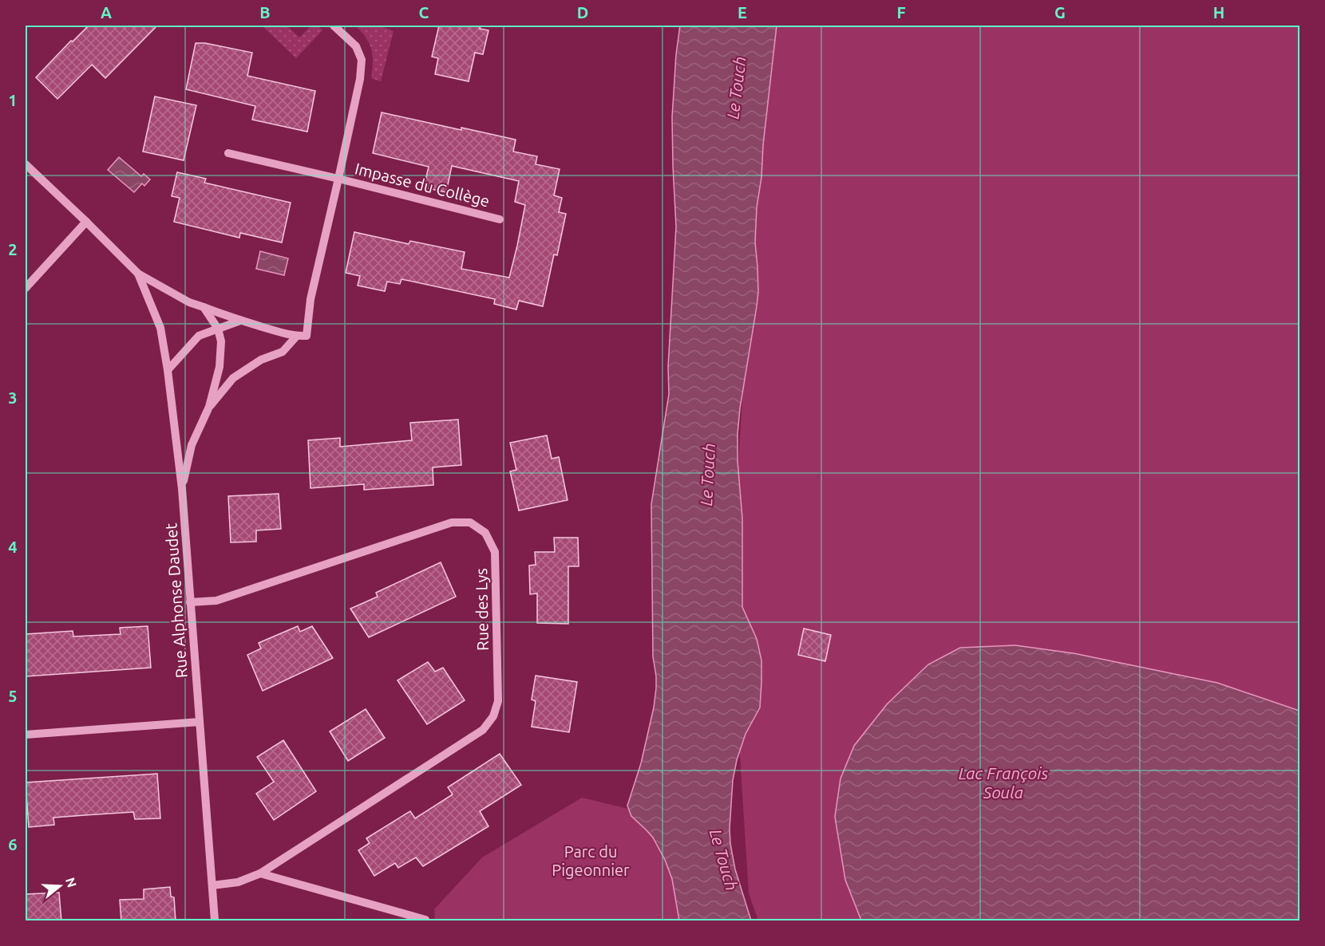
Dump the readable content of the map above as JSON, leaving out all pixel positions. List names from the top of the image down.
{
  "streets": {
    "street": ["Impasse du Collège", "Rue Alphonse Daudet", "Rue des Lys"]
  },
  "crossings": [
    ["Rue Alphonse Daudet", "Rue des Lys"]
  ],
  "water": ["Le Touch", "Lac François Soula"],
  "parks": ["Parc du Pigeonnier"],
  "north": "right",
  "grid": {
    "columns": [
      "A",
      "B",
      "C",
      "D",
      "E",
      "F",
      "G",
      "H"
    ],
    "rows": [
      "1",
      "2",
      "3",
      "4",
      "5",
      "6"
    ]
  }
}
